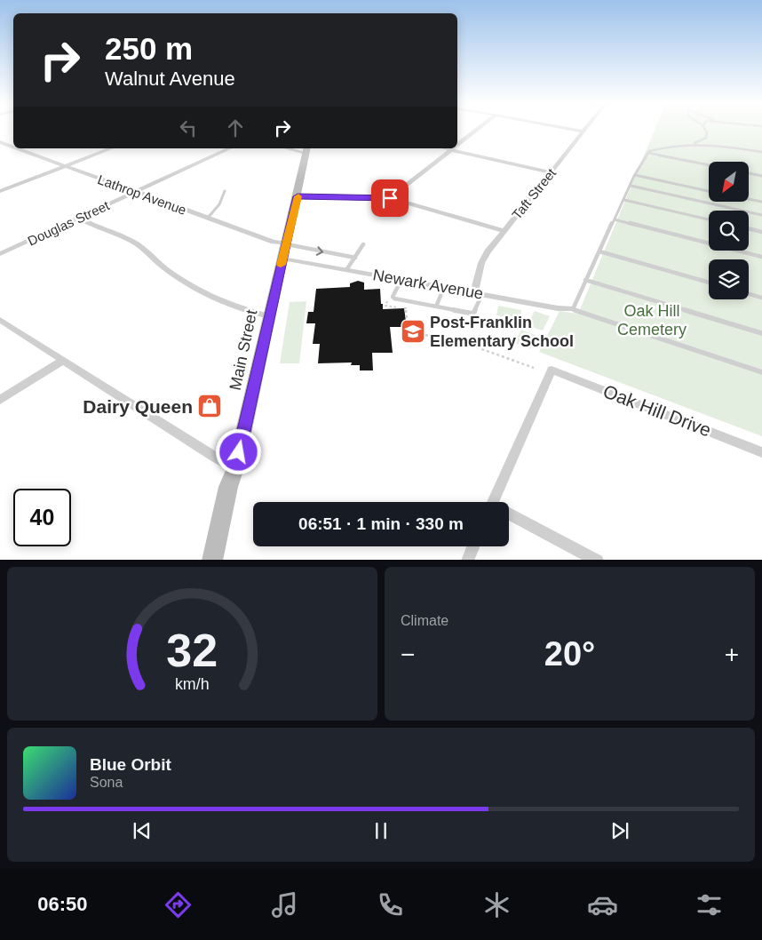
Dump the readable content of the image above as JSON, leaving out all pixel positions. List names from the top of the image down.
{
  "streets": {
    "street": [
      "Taft Street",
      "Lathrop Avenue",
      "Douglas Street",
      "Newark Avenue",
      "Main Street",
      "Oak Hill Drive"
    ]
  },
  "crossings": [
    ["Taft Street", "Newark Avenue"],
    ["Lathrop Avenue", "Douglas Street"],
    ["Lathrop Avenue", "Newark Avenue"],
    ["Lathrop Avenue", "Main Street"],
    ["Newark Avenue", "Main Street"]
  ],
  "parks": ["Oak Hill Cemetery"],
  "places": {
    "school or university": ["Post-Franklin Elementary School"],
    "shop": ["Dairy Queen"]
  },
  "north": "bottom left",
  "page": {
    "turn": ["250 m", "Walnut Avenue"],
    "limit": "40",
    "trip": "06:51 · 1 min · 330 m",
    "tile": "Climate",
    "heat": ["−", "20°", "+"],
    "song": ["Blue Orbit", "Sona"],
    "tabs": "06:50",
    "gauge": ["32", "km/h"]
  }
}
